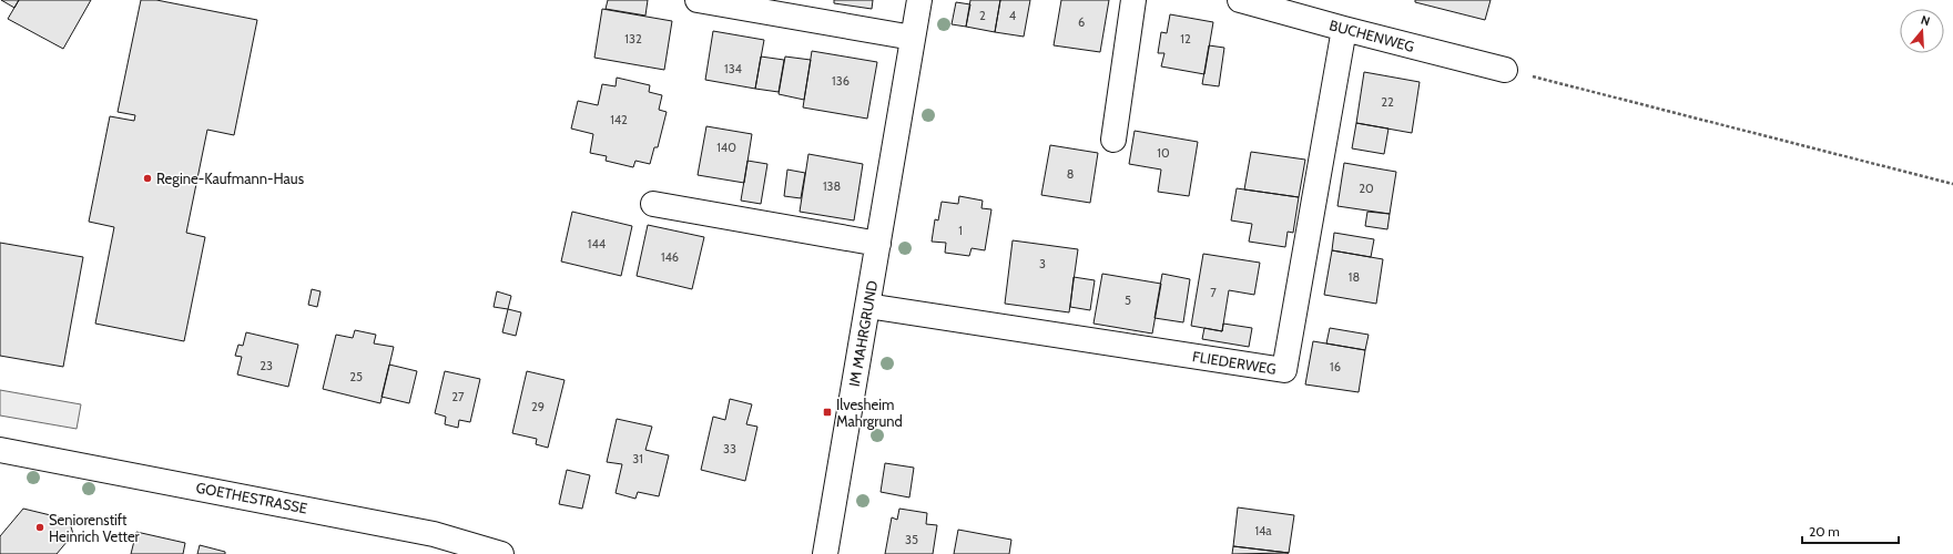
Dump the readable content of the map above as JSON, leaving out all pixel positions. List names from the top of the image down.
{
  "streets": {
    "street": [
      "BUCHENWEG",
      "IM MAHRGRUND",
      "FLIEDERWEG",
      "GOETHESTRASSE"
    ]
  },
  "crossings": [
    ["BUCHENWEG", "FLIEDERWEG"],
    ["IM MAHRGRUND", "FLIEDERWEG"]
  ],
  "places": {
    "other": ["Regine-Kaufmann-Haus", "Seniorenstift Heinrich Vetter"],
    "transit": ["Ilvesheim Mahrgrund"]
  },
  "house_numbers": [
    "2",
    "4",
    "6",
    "132",
    "12",
    "134",
    "136",
    "22",
    "142",
    "140",
    "10",
    "8",
    "138",
    "20",
    "1",
    "144",
    "146",
    "3",
    "18",
    "7",
    "5",
    "23",
    "16",
    "25",
    "27",
    "29",
    "33",
    "31",
    "14a",
    "35"
  ],
  "scale_bar": "20 m",
  "north": "top"
}
